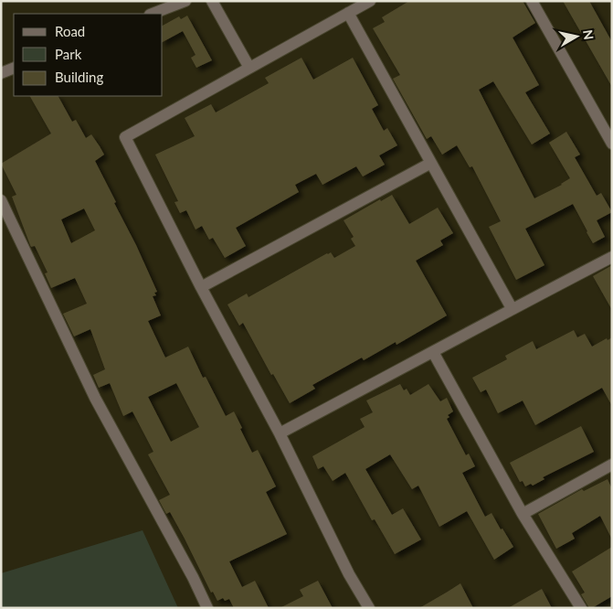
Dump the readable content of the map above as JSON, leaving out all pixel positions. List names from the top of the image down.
{
  "legend": ["Road", "Park", "Building"],
  "north": "right"
}
